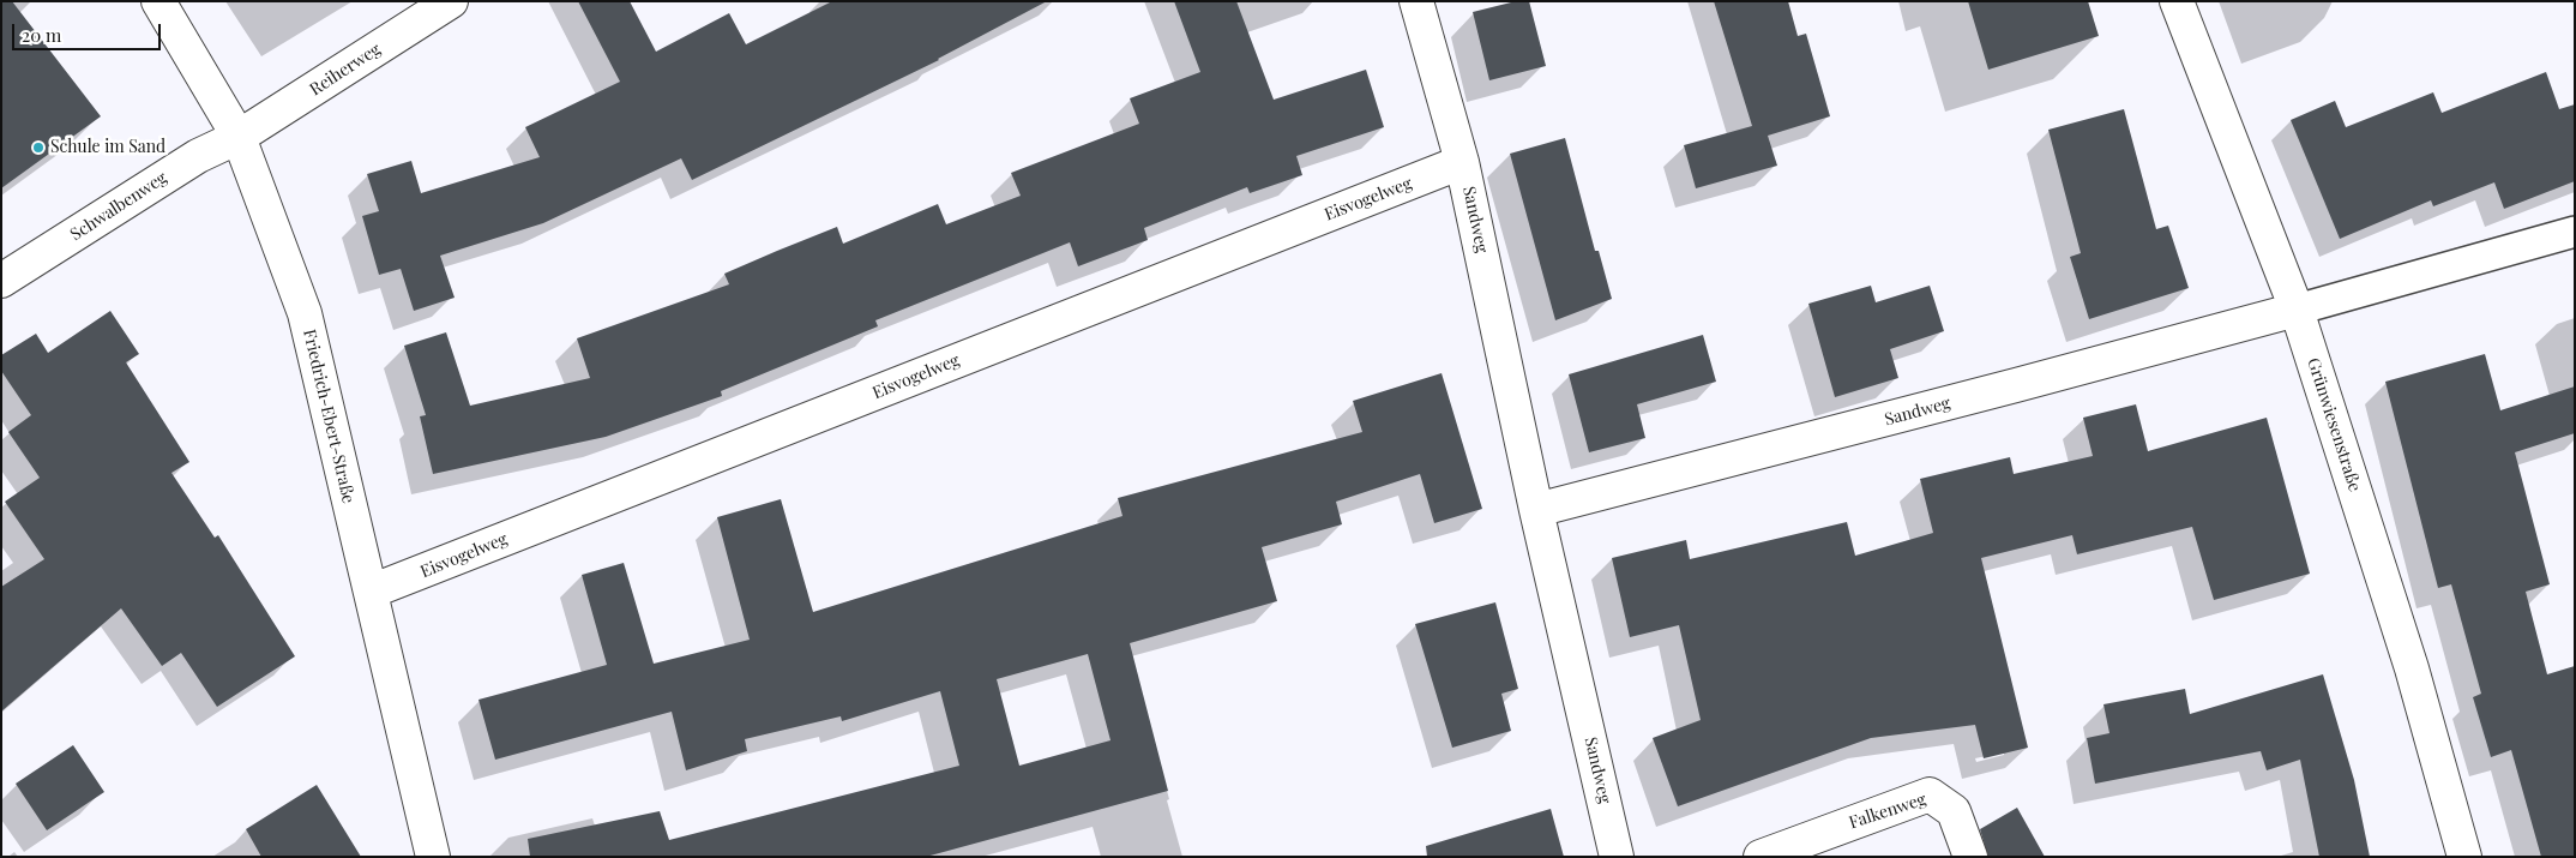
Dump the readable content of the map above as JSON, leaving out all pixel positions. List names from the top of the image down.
{
  "streets": {
    "street": [
      "Reiherweg",
      "Eisvogelweg",
      "Schwalbenweg",
      "Sandweg",
      "Friedrich-Ebert-Straße",
      "Grünwiesenstraße",
      "Falkenweg"
    ]
  },
  "crossings": [
    ["Reiherweg", "Schwalbenweg"],
    ["Reiherweg", "Friedrich-Ebert-Straße"],
    ["Eisvogelweg", "Sandweg"],
    ["Eisvogelweg", "Friedrich-Ebert-Straße"],
    ["Schwalbenweg", "Friedrich-Ebert-Straße"],
    ["Sandweg", "Grünwiesenstraße"]
  ],
  "places": ["Schule im Sand"],
  "scale_bar": "20 m"
}
